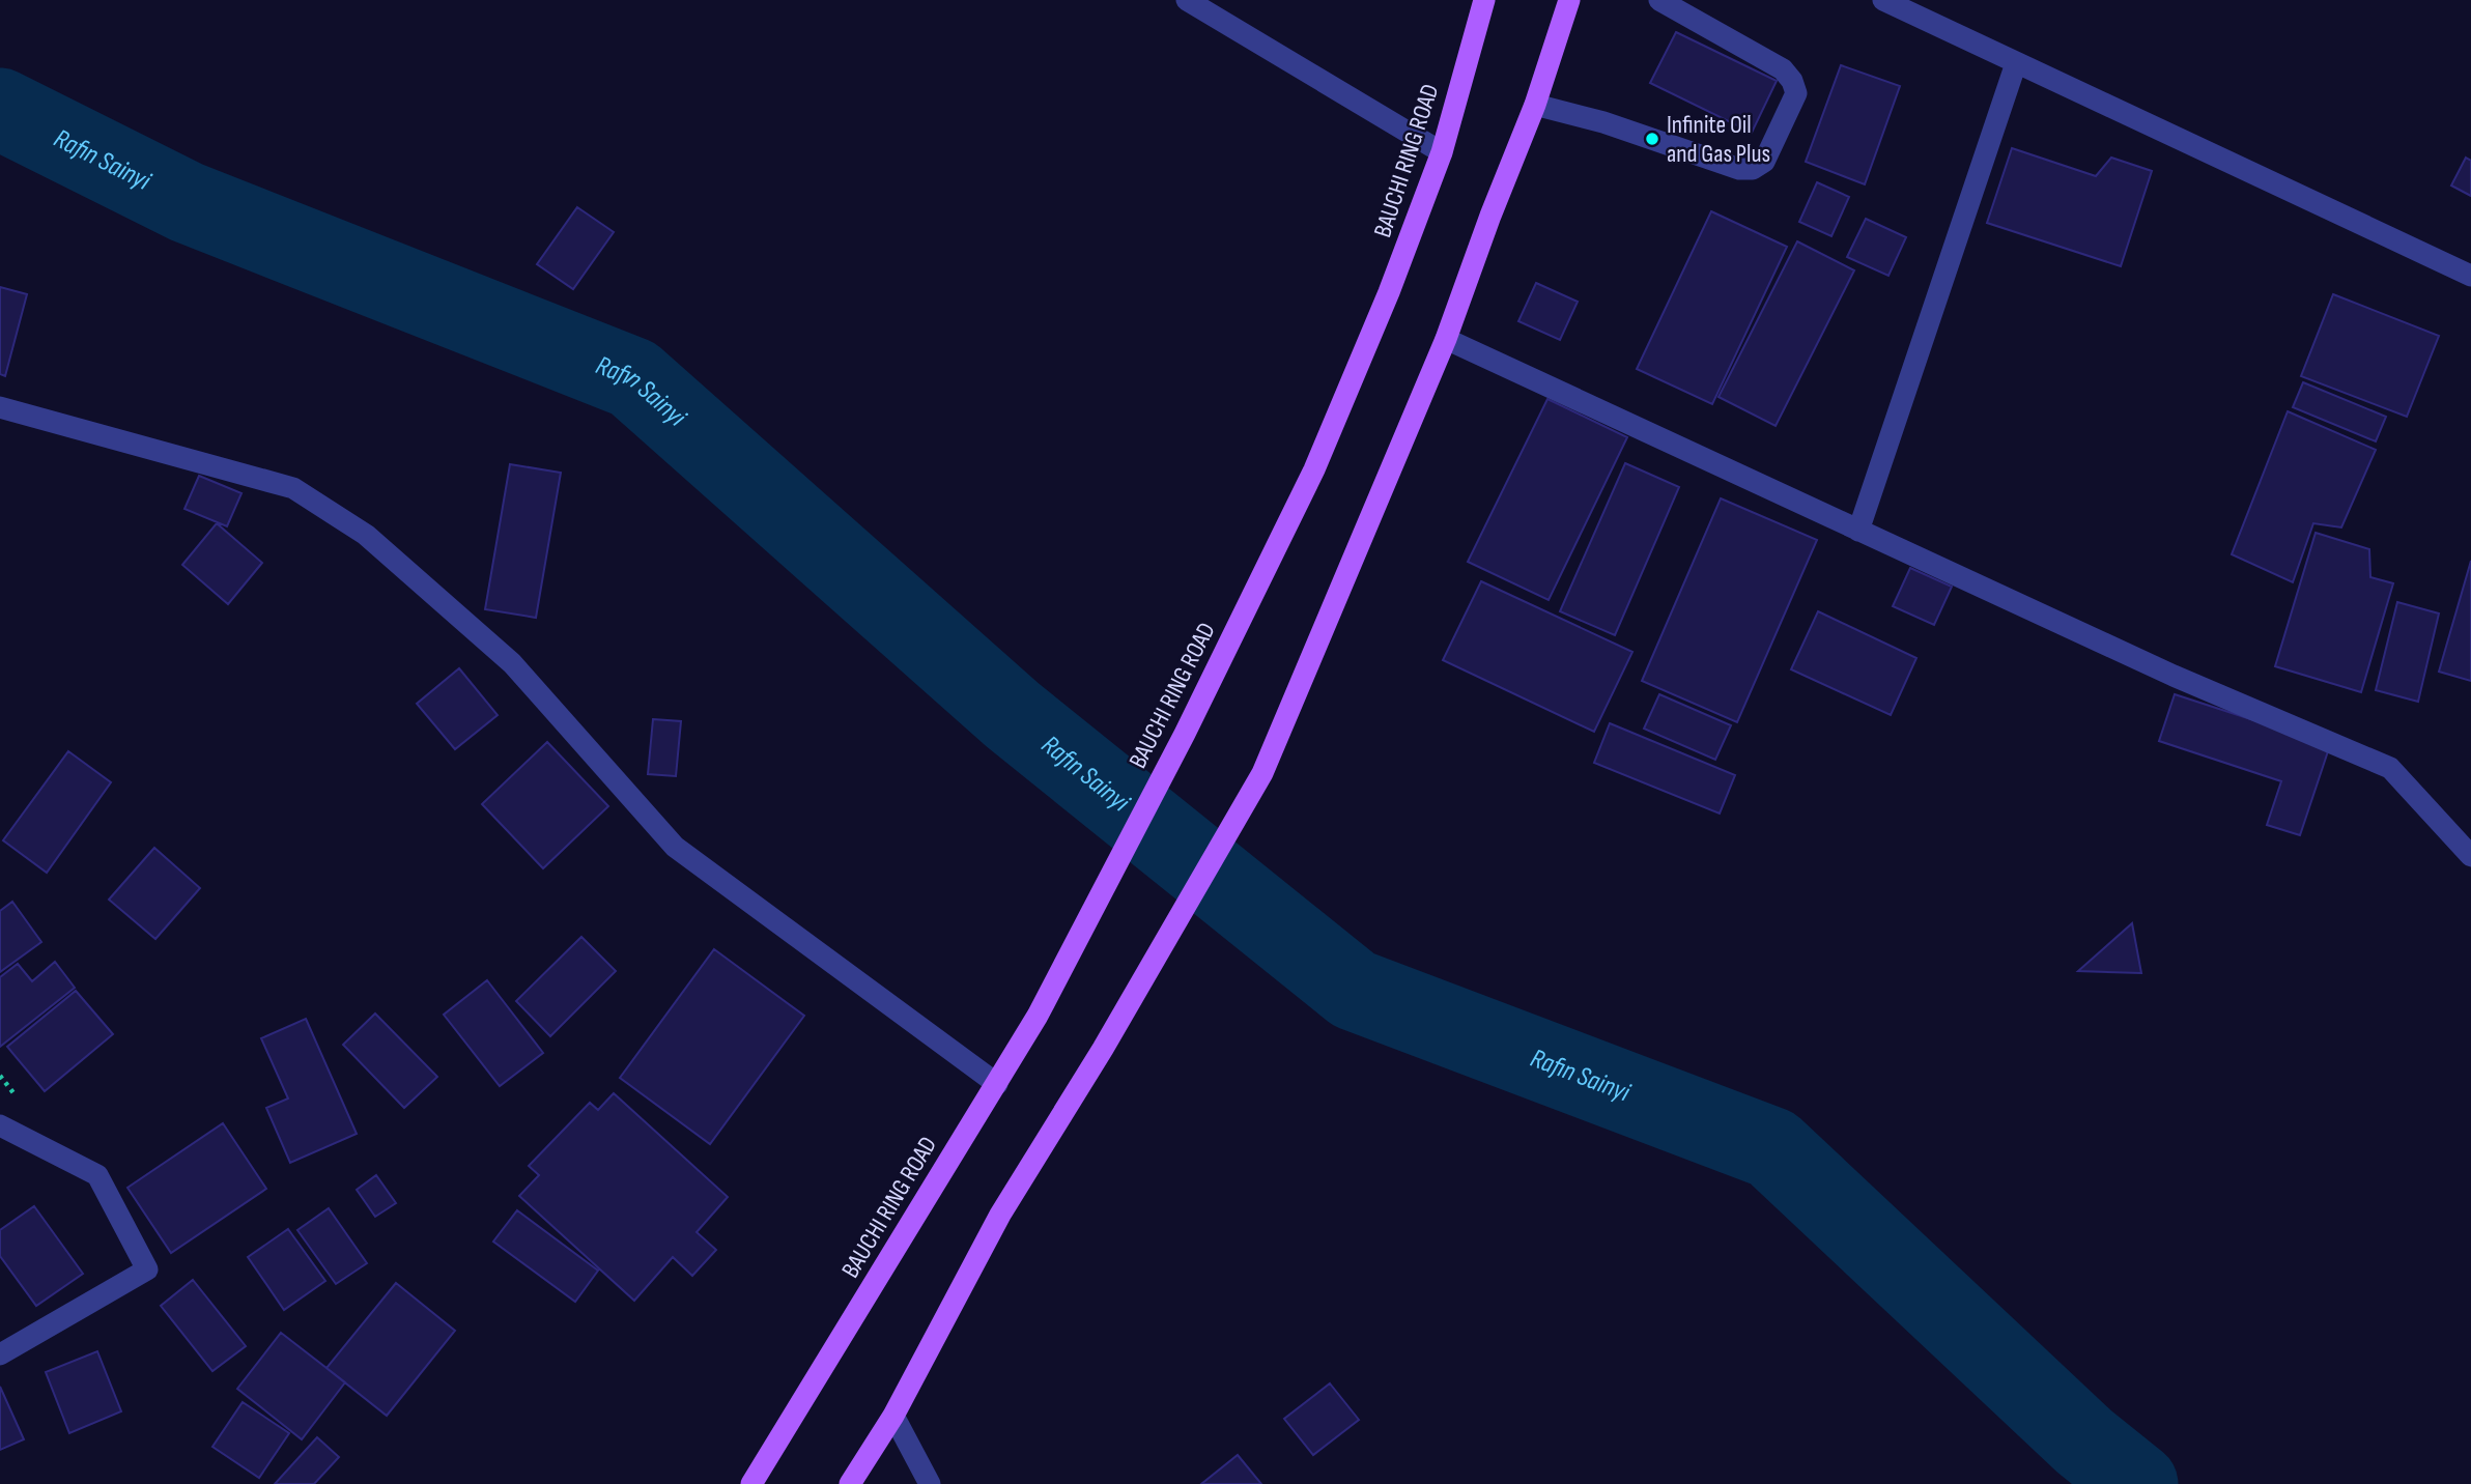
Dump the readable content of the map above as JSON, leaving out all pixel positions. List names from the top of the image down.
{
  "streets": {
    "main road": ["BAUCHI RING ROAD"]
  },
  "water": ["Rafin Sainyi"],
  "places": ["Infinite Oil and Gas Plus"]
}
